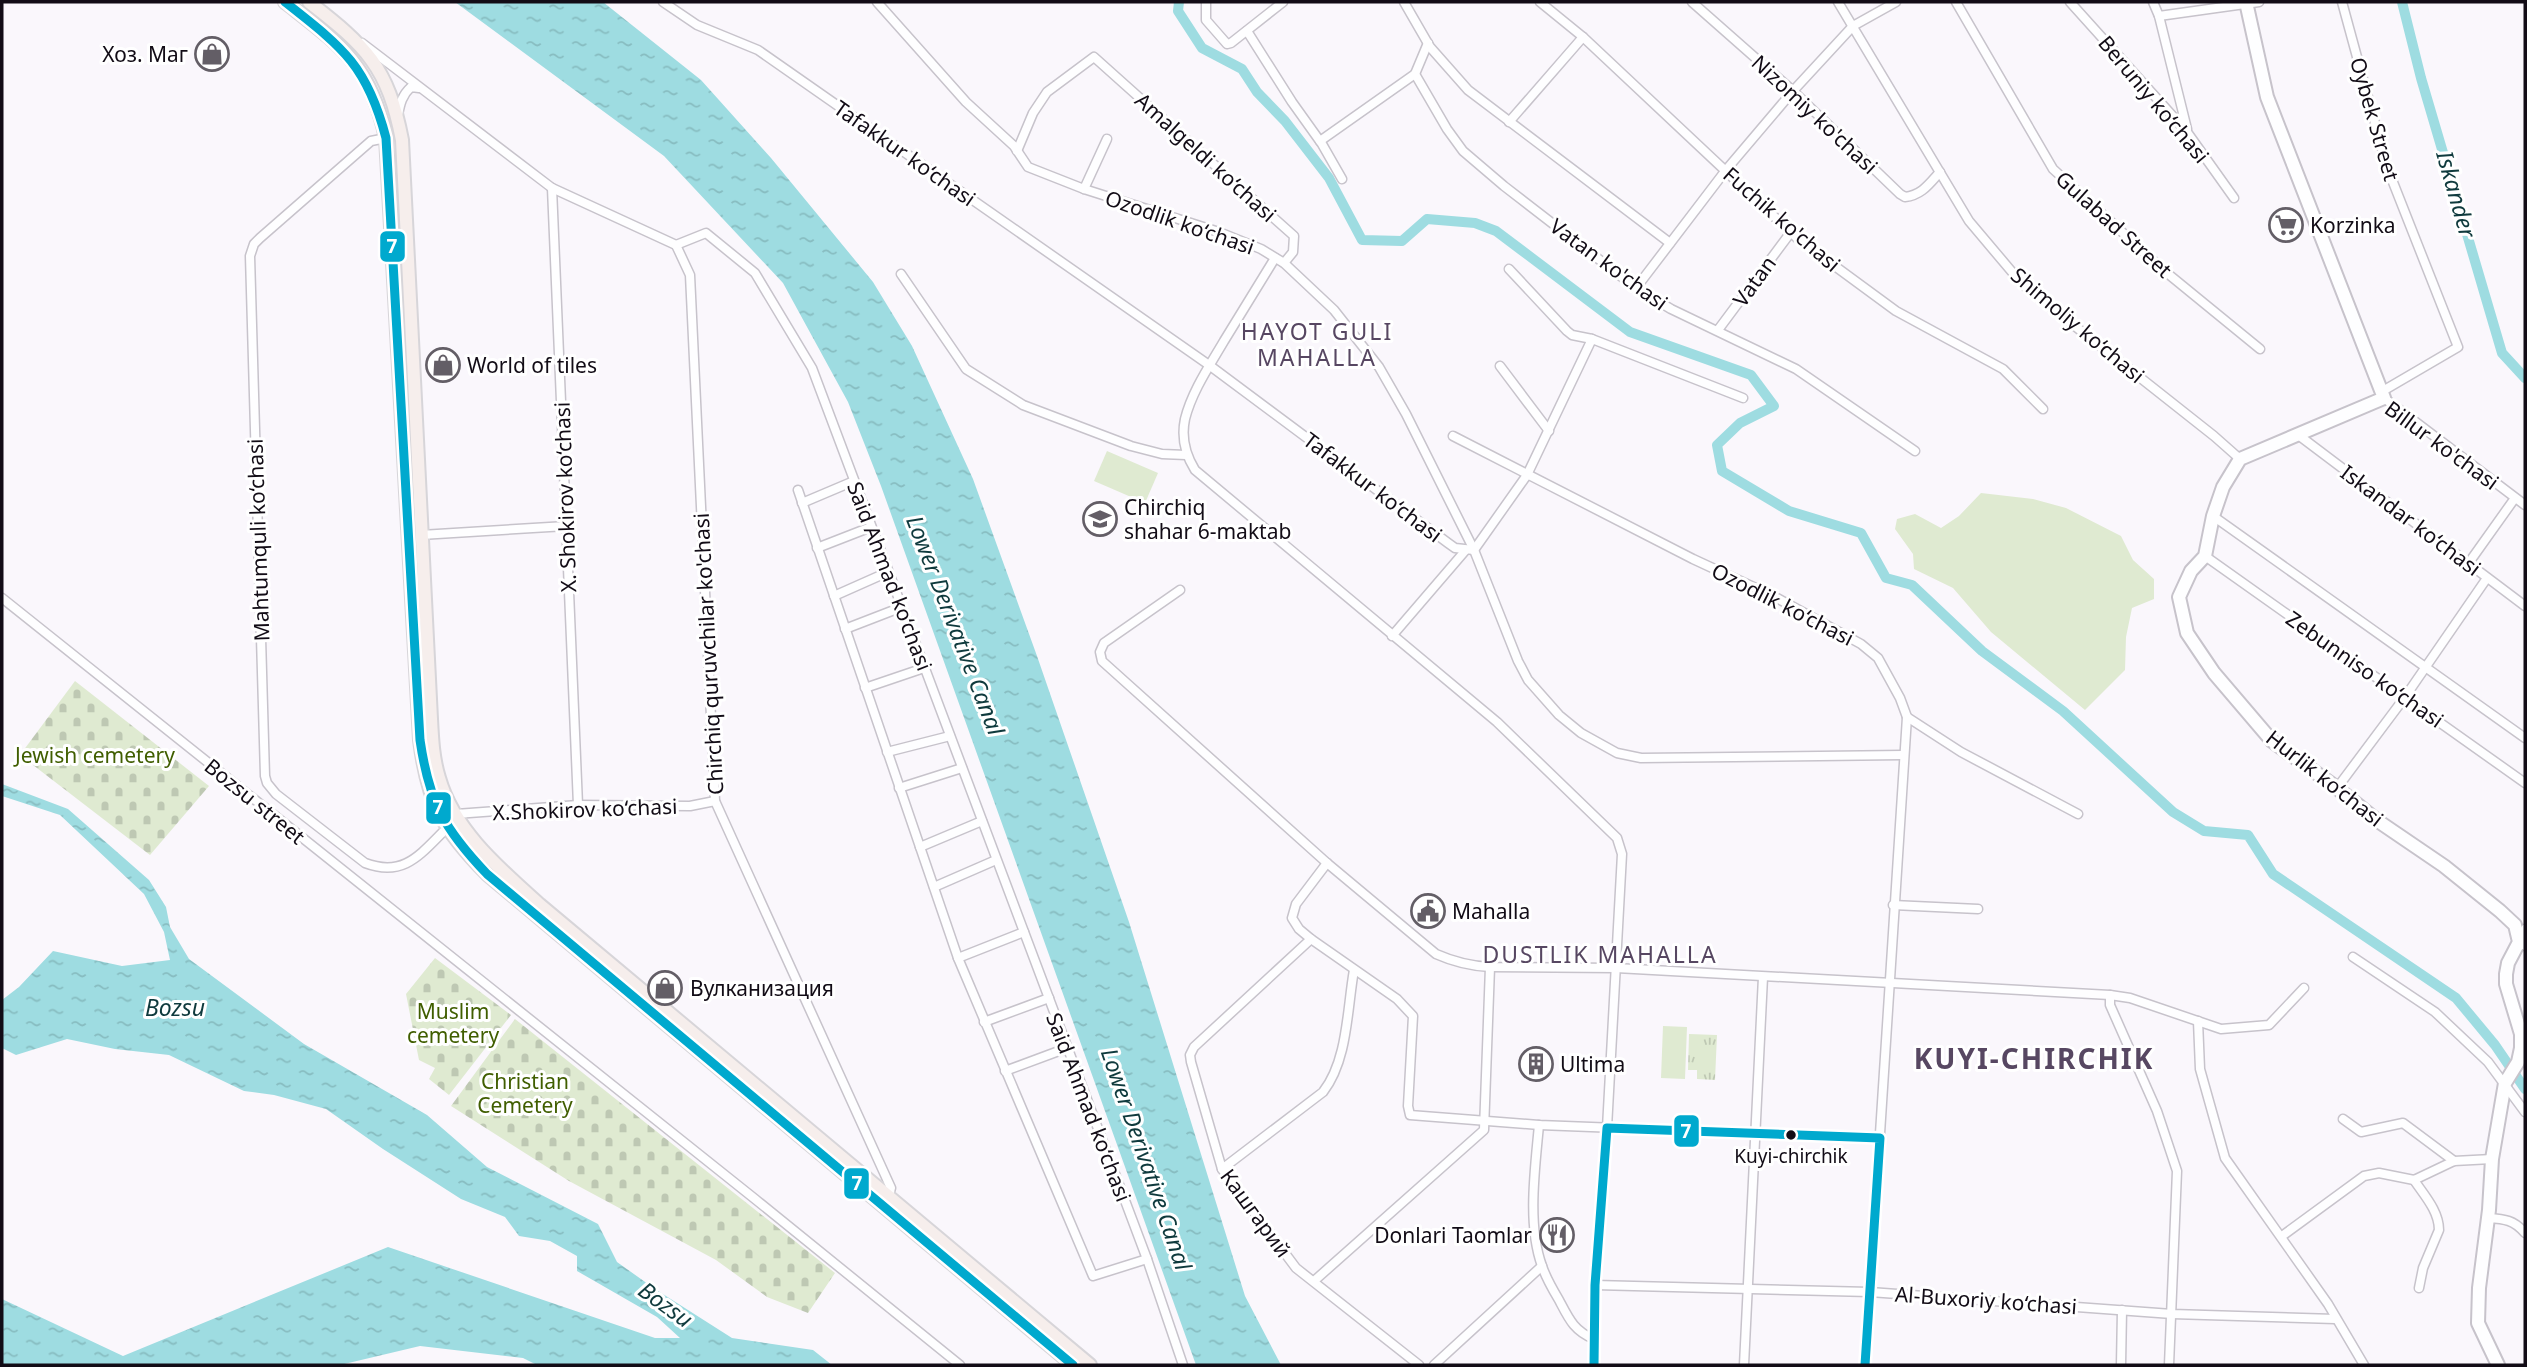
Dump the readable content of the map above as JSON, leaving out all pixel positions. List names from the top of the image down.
{
  "streets": {
    "street": [
      "Beruniy ko‘chasi",
      "Nizomiy ko'chasi",
      "Oybek Street",
      "Tafakkur ko‘chasi",
      "Amalgeldi ko‘chasi",
      "Fuchik ko'chasi",
      "Ozodlik ko‘chasi",
      "Gulabad Street",
      "Vatan ko'chasi",
      "Vatan",
      "Shimoliy ko‘chasi",
      "Billur ko'chasi",
      "X. Shokirov ko‘chasi",
      "Iskandar ko‘chasi",
      "Mahtumquli ko‘chasi",
      "Said Ahmad ko‘chasi",
      "Chirchiq quruvchilar ko'chasi",
      "Zebunniso ko‘chasi",
      "Hurlik ko‘chasi",
      "Bozsu street",
      "X.Shokirov ko‘chasi",
      "Кашгарий",
      "Al-Buxoriy ko‘chasi"
    ]
  },
  "crossings": [
    ["Nizomiy ko'chasi", "Shimoliy ko‘chasi"],
    ["Oybek Street", "Billur ko'chasi"],
    ["Tafakkur ko‘chasi", "Ozodlik ko‘chasi"],
    ["Amalgeldi ko‘chasi", "Ozodlik ko‘chasi"],
    ["Fuchik ko'chasi", "Vatan"],
    ["Vatan ko'chasi", "Vatan"],
    ["Shimoliy ko‘chasi", "Billur ko'chasi"],
    ["Shimoliy ko‘chasi", "Hurlik ko‘chasi"],
    ["Billur ko'chasi", "Iskandar ko‘chasi"],
    ["Billur ko'chasi", "Hurlik ko‘chasi"],
    ["X. Shokirov ko‘chasi", "X.Shokirov ko‘chasi"],
    ["Said Ahmad ko‘chasi", "Chirchiq quruvchilar ko'chasi"],
    ["Chirchiq quruvchilar ko'chasi", "X.Shokirov ko‘chasi"],
    ["Zebunniso ko‘chasi", "Hurlik ko‘chasi"]
  ],
  "districts": ["HAYOT GULI MAHALLA", "DUSTLIK MAHALLA", "KUYI-CHIRCHIK"],
  "water": ["Iskander", "Lower Derivative Canal", "Bozsu"],
  "parks": ["Jewish cemetery", "Muslim cemetery", "Christian Cemetery"],
  "places": {
    "shop": ["Хоз. Маг", "World of tiles", "Вулканизация"],
    "supermarket": ["Korzinka"],
    "school or university": ["Chirchiq shahar 6-maktab"],
    "public building": ["Mahalla"],
    "building": ["Ultima"],
    "other": ["Kuyi-chirchik"],
    "restaurant": ["Donlari Taomlar"]
  },
  "lines": ["transit line 7"]
}
